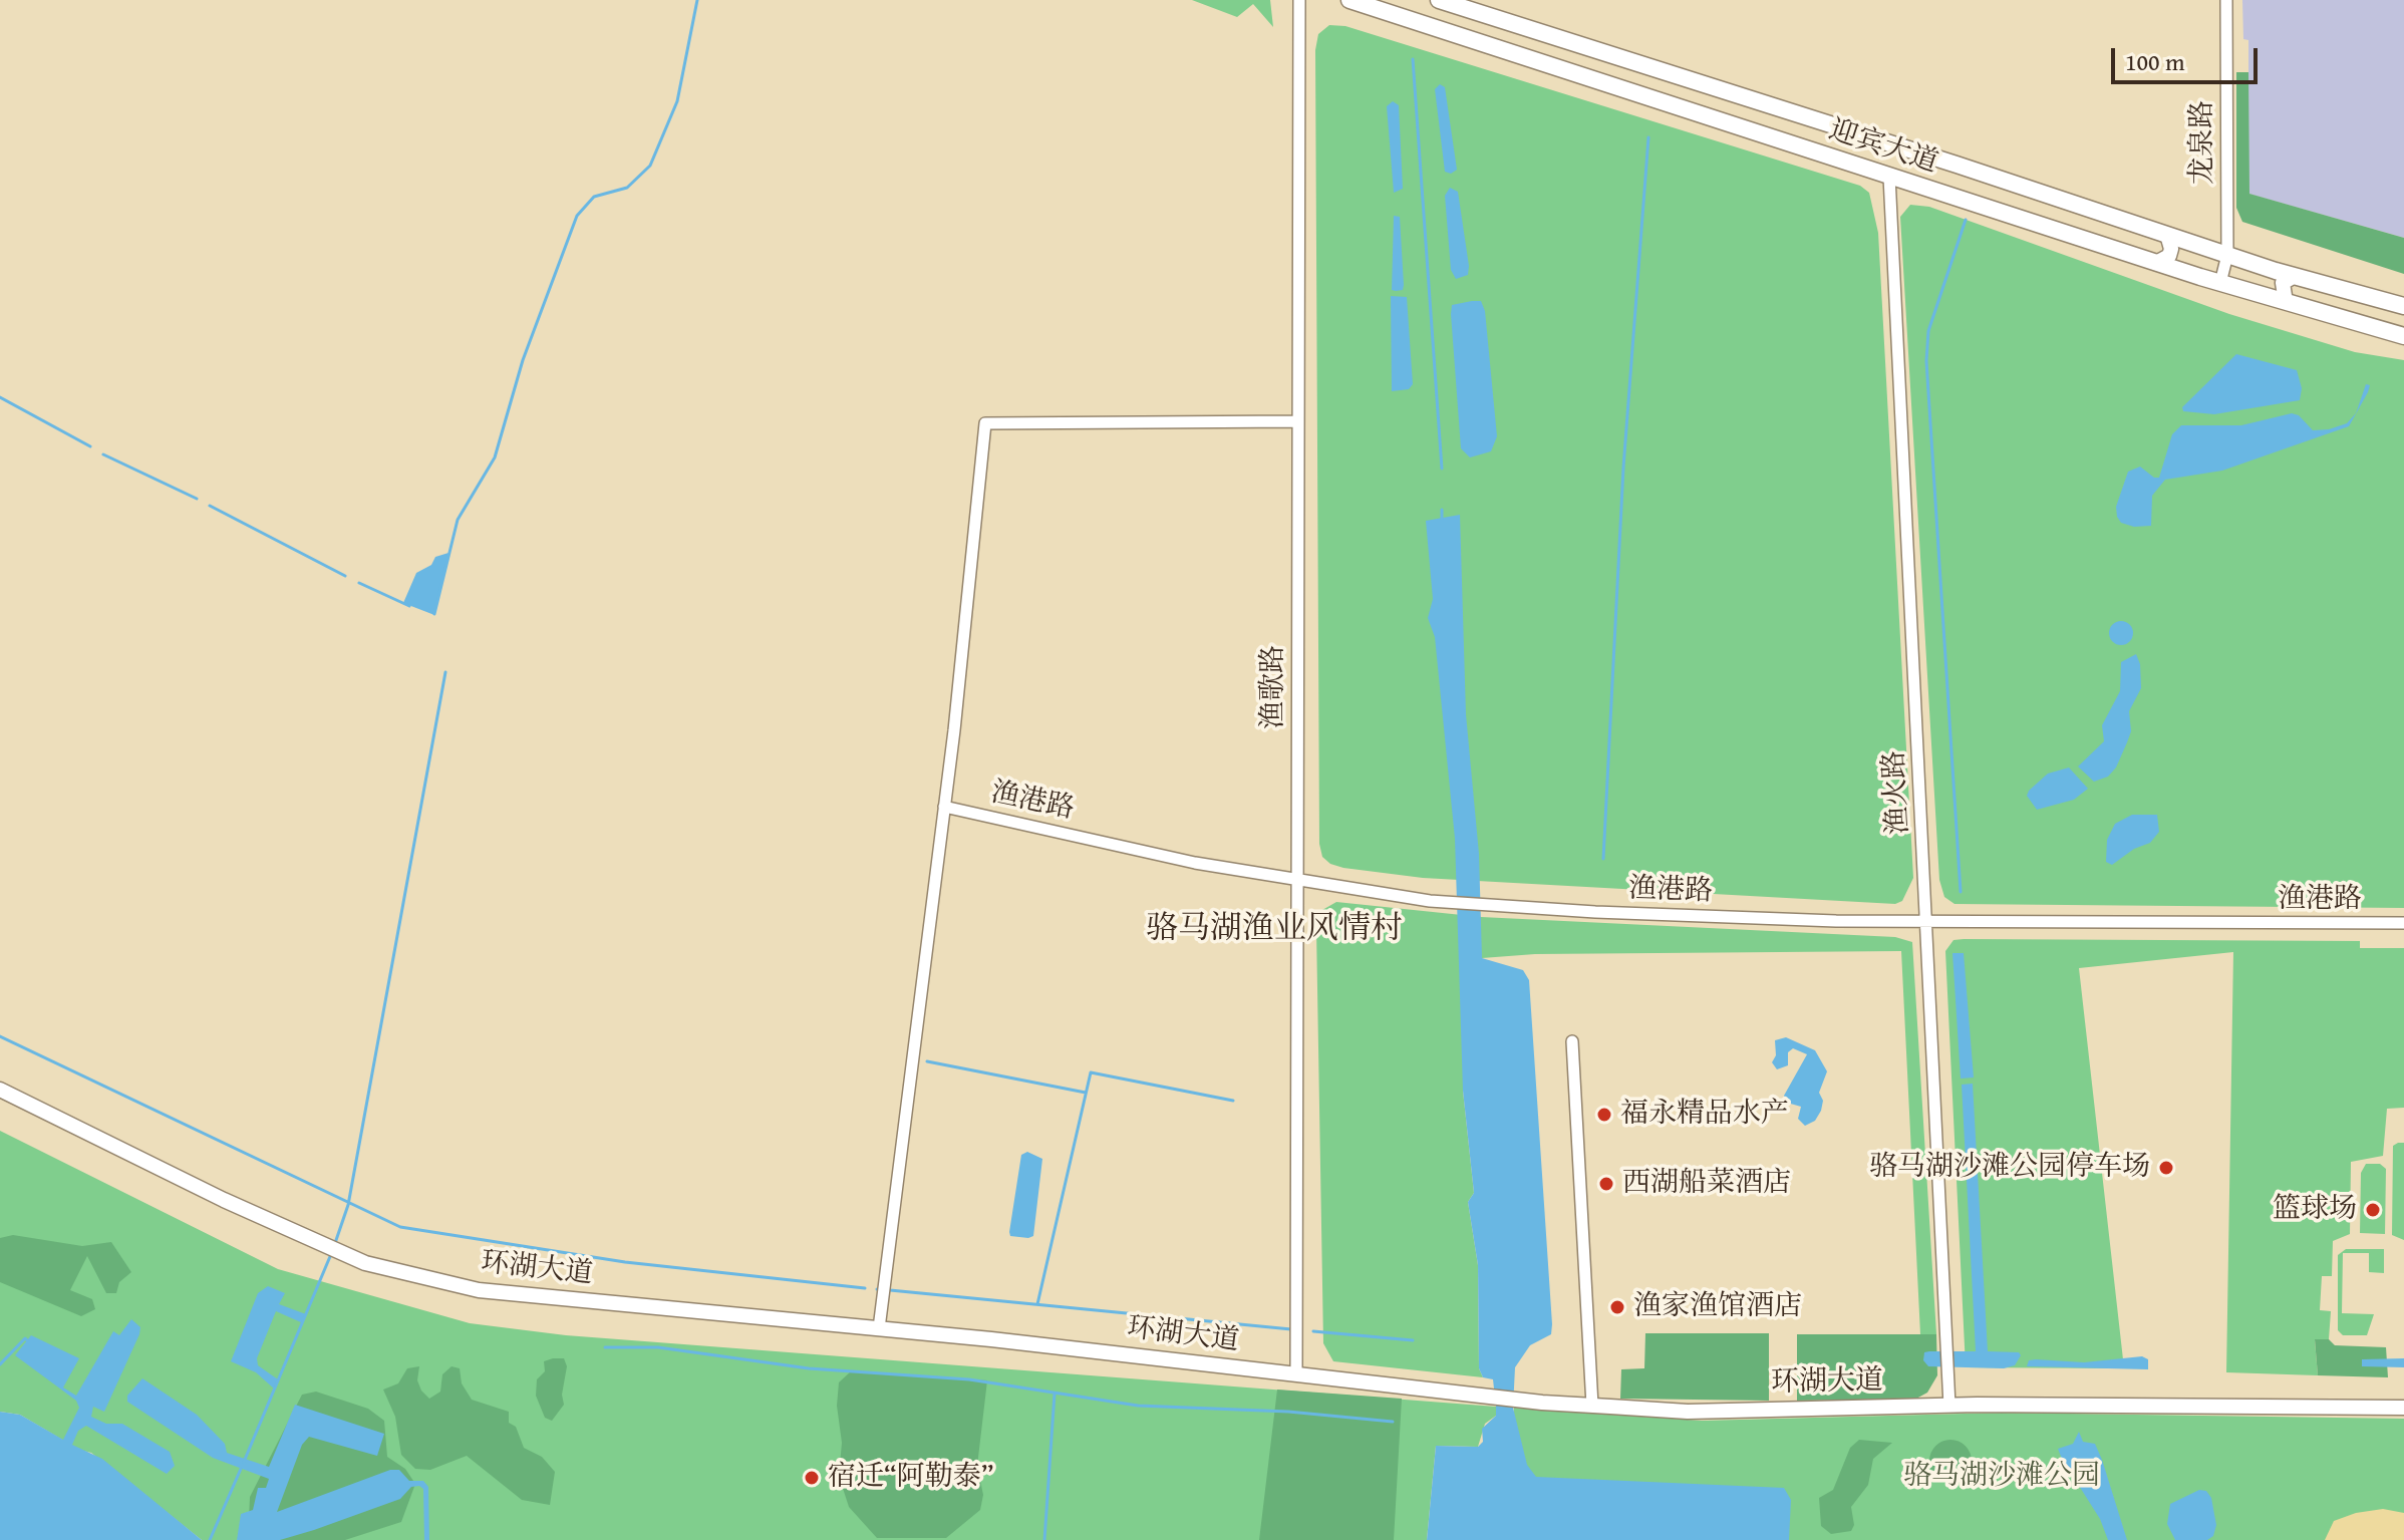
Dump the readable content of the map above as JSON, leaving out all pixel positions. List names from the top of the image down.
{
  "streets": {
    "highway": ["迎宾大道"],
    "main road": ["环湖大道"],
    "street": [
      "龙泉路",
      "渔歌路",
      "渔火路",
      "渔港路"
    ]
  },
  "crossings": [
    ["龙泉路", "迎宾大道"],
    ["迎宾大道", "渔火路"],
    ["渔歌路", "渔港路"],
    ["渔歌路", "环湖大道"],
    ["渔火路", "渔港路"],
    ["渔火路", "环湖大道"]
  ],
  "districts": ["骆马湖渔业风情村"],
  "parks": ["骆马湖沙滩公园"],
  "places": [
    "福永精品水产",
    "骆马湖沙滩公园停车场",
    "西湖船菜酒店",
    "篮球场",
    "渔家渔馆酒店",
    "宿迁“阿勒泰”"
  ],
  "scale_bar": "100 m"
}
